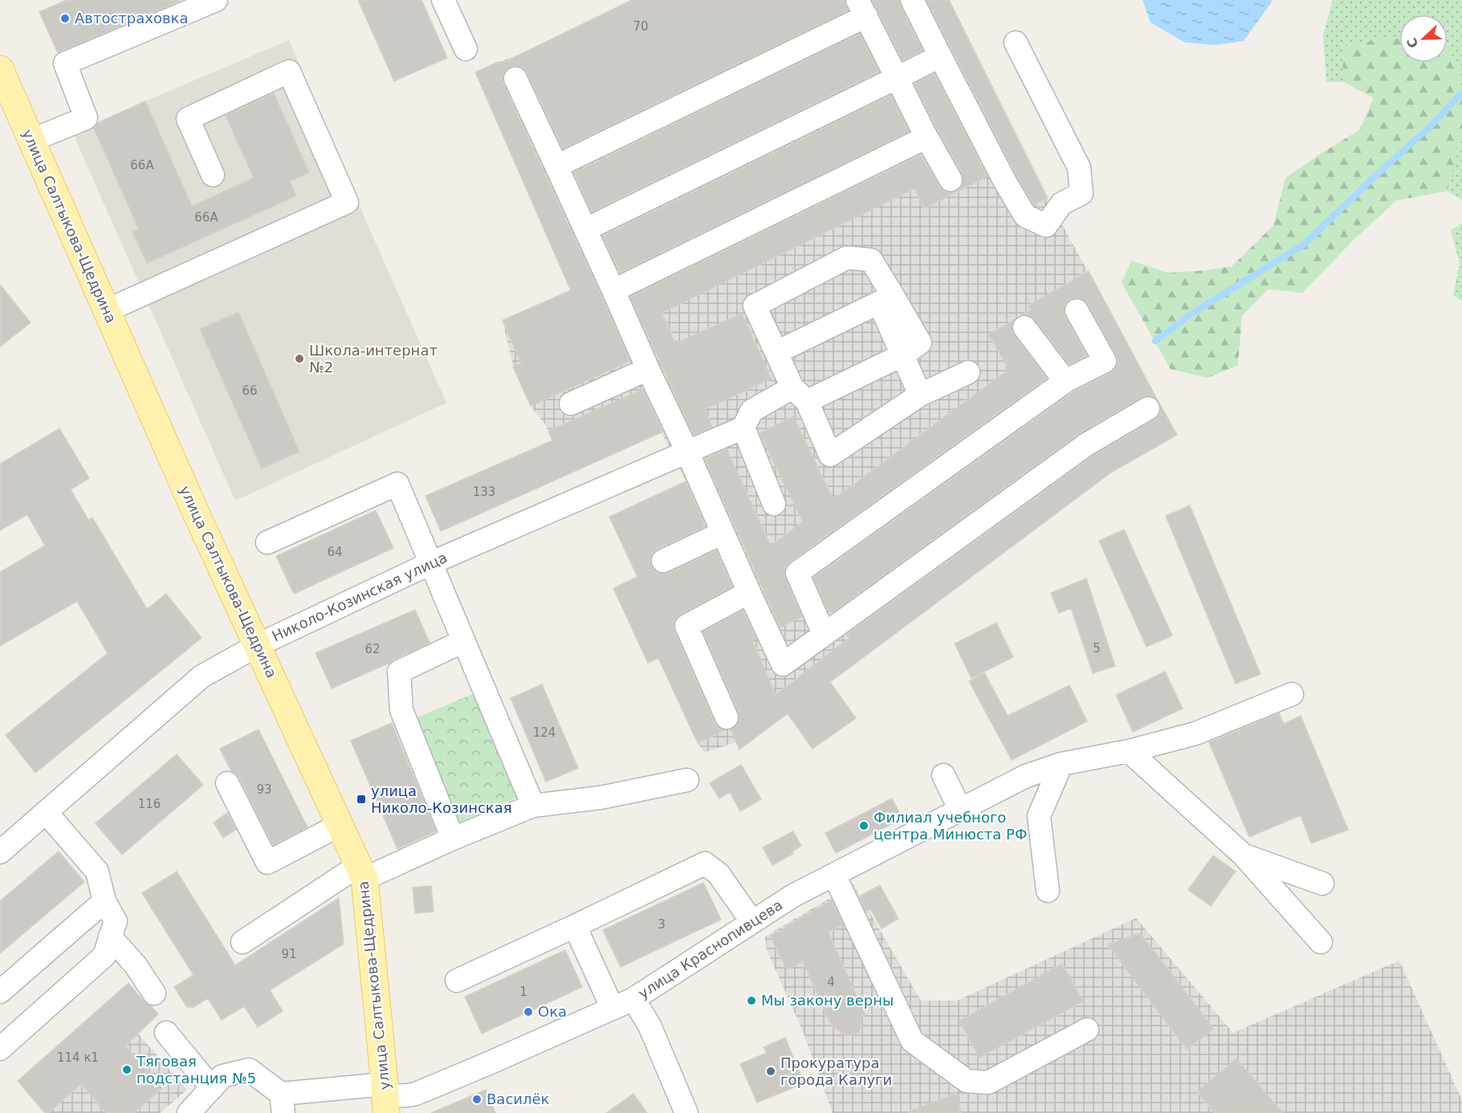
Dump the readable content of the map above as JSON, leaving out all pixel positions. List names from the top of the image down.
{
  "streets": {
    "main road": ["улица Салтыкова-Щедрина"],
    "street": ["Николо-Козинская улица", "улица Краснопивцева"]
  },
  "crossings": [
    ["улица Салтыкова-Щедрина", "Николо-Козинская улица"],
    ["улица Салтыкова-Щедрина", "улица Краснопивцева"]
  ],
  "places": {
    "other": [
      "Автостраховка",
      "Школа-интернат №2",
      "Филиал учебного центра Минюста РФ",
      "Мы закону верны",
      "Ока",
      "Тяговая подстанция №5",
      "Прокуратура города Калуги",
      "Василёк"
    ],
    "transit": ["улица Николо-Козинская"]
  },
  "house_numbers": [
    "70",
    "66А",
    "66А",
    "66",
    "133",
    "64",
    "5",
    "62",
    "124",
    "93",
    "116",
    "3",
    "91",
    "4",
    "1",
    "114 к1"
  ],
  "north": "left"
}
